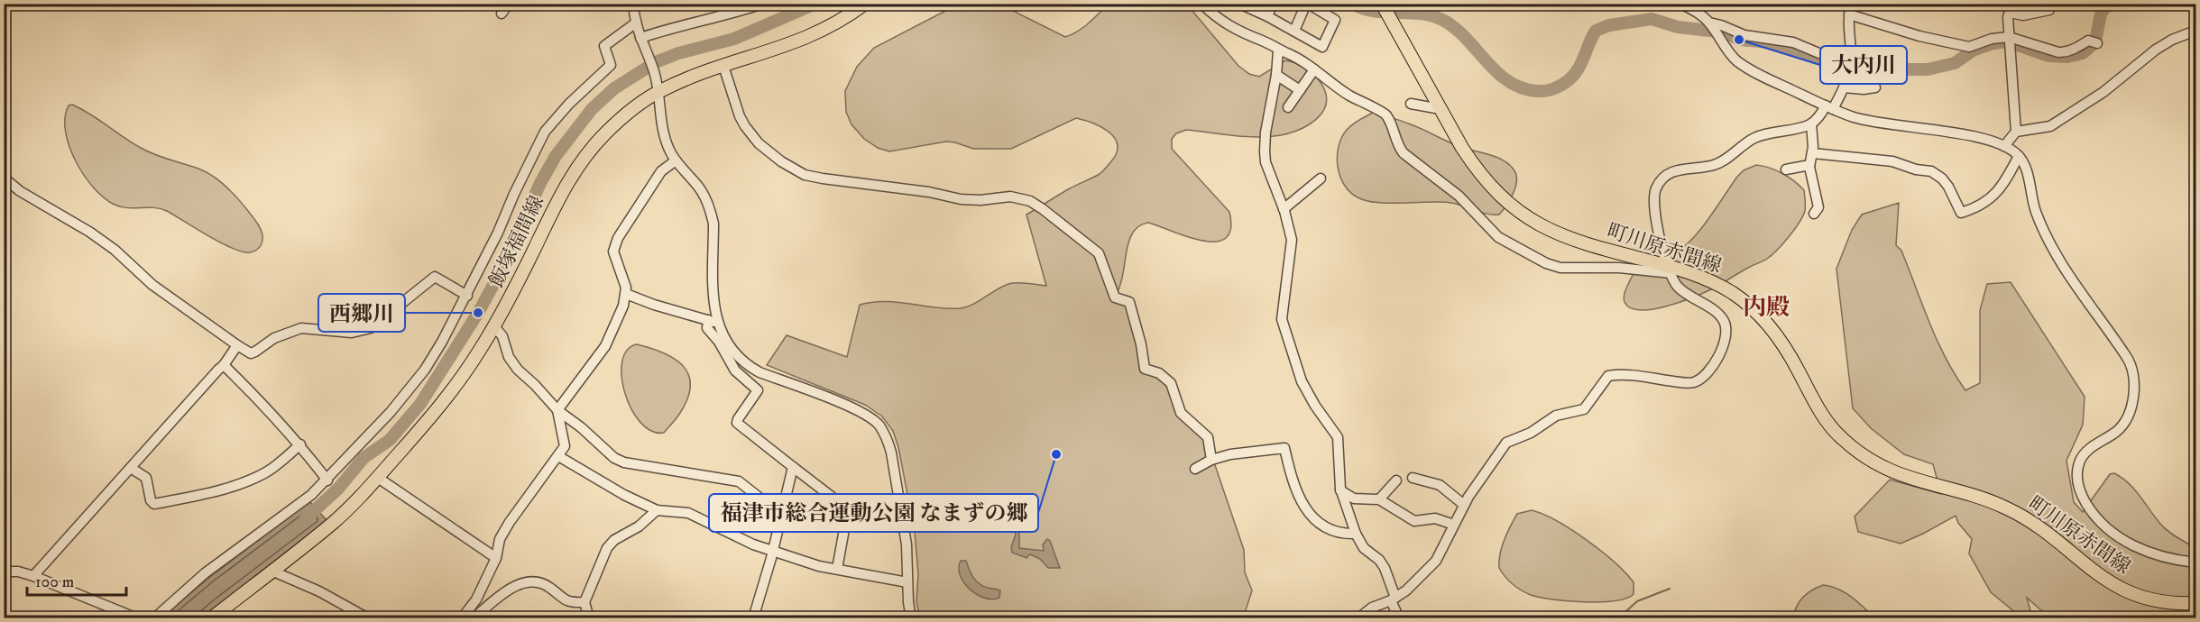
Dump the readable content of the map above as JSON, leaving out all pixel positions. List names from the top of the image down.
{
  "streets": {
    "main road": ["飯塚福間線", "町川原赤間線"]
  },
  "districts": ["内殿"],
  "places": ["大内川", "西郷川", "福津市総合運動公園 なまずの郷"],
  "scale_bar": "100 m"
}
